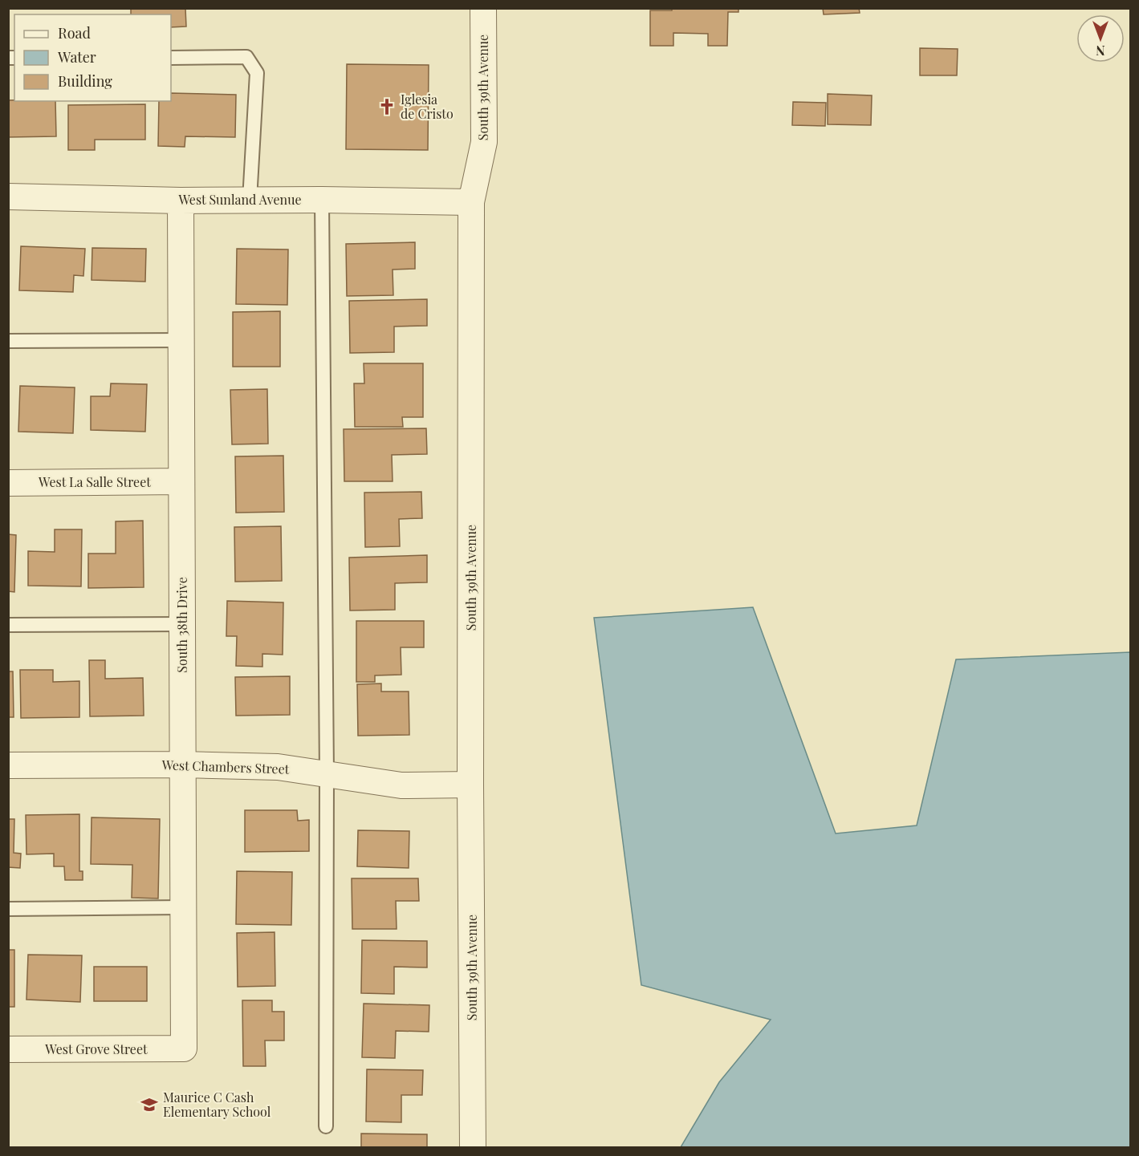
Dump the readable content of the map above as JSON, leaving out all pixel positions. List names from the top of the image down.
{
  "streets": {
    "street": [
      "South 39th Avenue",
      "West Sunland Avenue",
      "West La Salle Street",
      "South 38th Drive",
      "West Chambers Street",
      "West Grove Street"
    ]
  },
  "crossings": [
    ["South 39th Avenue", "West Sunland Avenue"],
    ["South 39th Avenue", "West Chambers Street"],
    ["West Sunland Avenue", "South 38th Drive"],
    ["West La Salle Street", "South 38th Drive"],
    ["South 38th Drive", "West Chambers Street"],
    ["South 38th Drive", "West Grove Street"]
  ],
  "places": {
    "church": ["Iglesia de Cristo"],
    "school or university": ["Maurice C Cash Elementary School"]
  },
  "legend": ["Road", "Water", "Building"],
  "north": "bottom"
}
